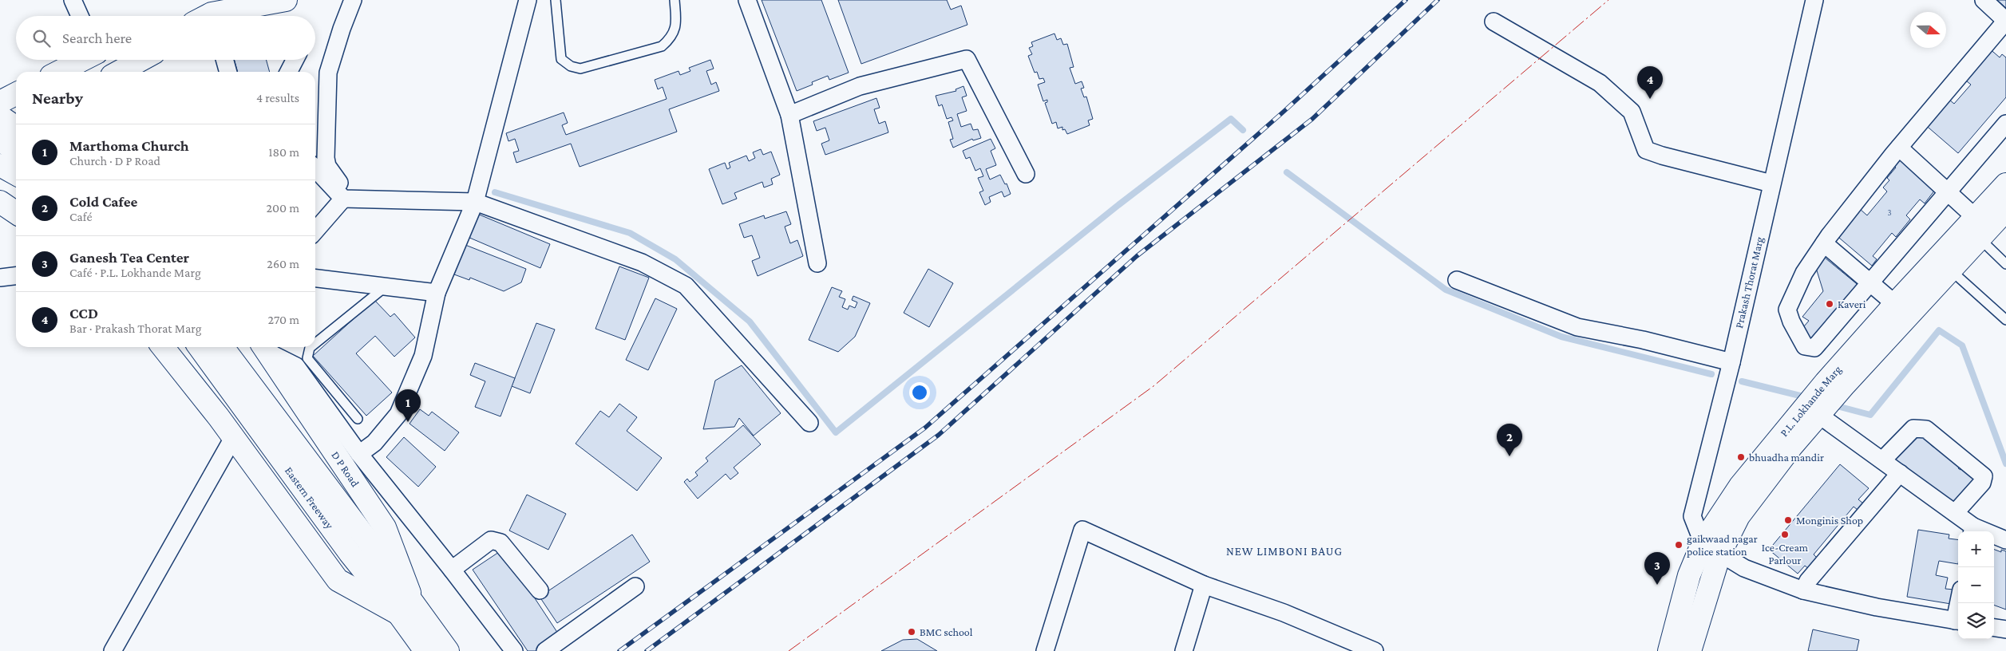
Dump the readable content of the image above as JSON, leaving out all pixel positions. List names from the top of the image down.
{
  "streets": {
    "main road": ["P.L. Lokhande Marg", "D P Road", "Eastern Freeway"],
    "street": ["Prakash Thorat Marg"]
  },
  "crossings": [
    ["Prakash Thorat Marg", "P.L. Lokhande Marg"],
    ["D P Road", "Eastern Freeway"]
  ],
  "districts": ["NEW LIMBONI BAUG"],
  "places": [
    "Kaveri",
    "bhuadha mandir",
    "Monginis Shop",
    "Ice-Cream Parlour",
    "gaikwaad nagar police station",
    "BMC school"
  ],
  "house_numbers": ["3"],
  "north": "right",
  "page": {
    "search": "Search here",
    "pins": [
      "4",
      "1",
      "2",
      "3"
    ],
    "heading": ["Nearby", "4 results"],
    "list": [
      {
        "mark": "1",
        "name": "Marthoma Church",
        "note": "Church · D P Road",
        "value": "180 m"
      },
      {
        "mark": "2",
        "name": "Cold Cafee",
        "note": "Café",
        "value": "200 m"
      },
      {
        "mark": "3",
        "name": "Ganesh Tea Center",
        "note": "Café · P.L. Lokhande Marg",
        "value": "260 m"
      },
      {
        "mark": "4",
        "name": "CCD",
        "note": "Bar · Prakash Thorat Marg",
        "value": "270 m"
      }
    ],
    "map_buttons": ["+", "−"]
  }
}
